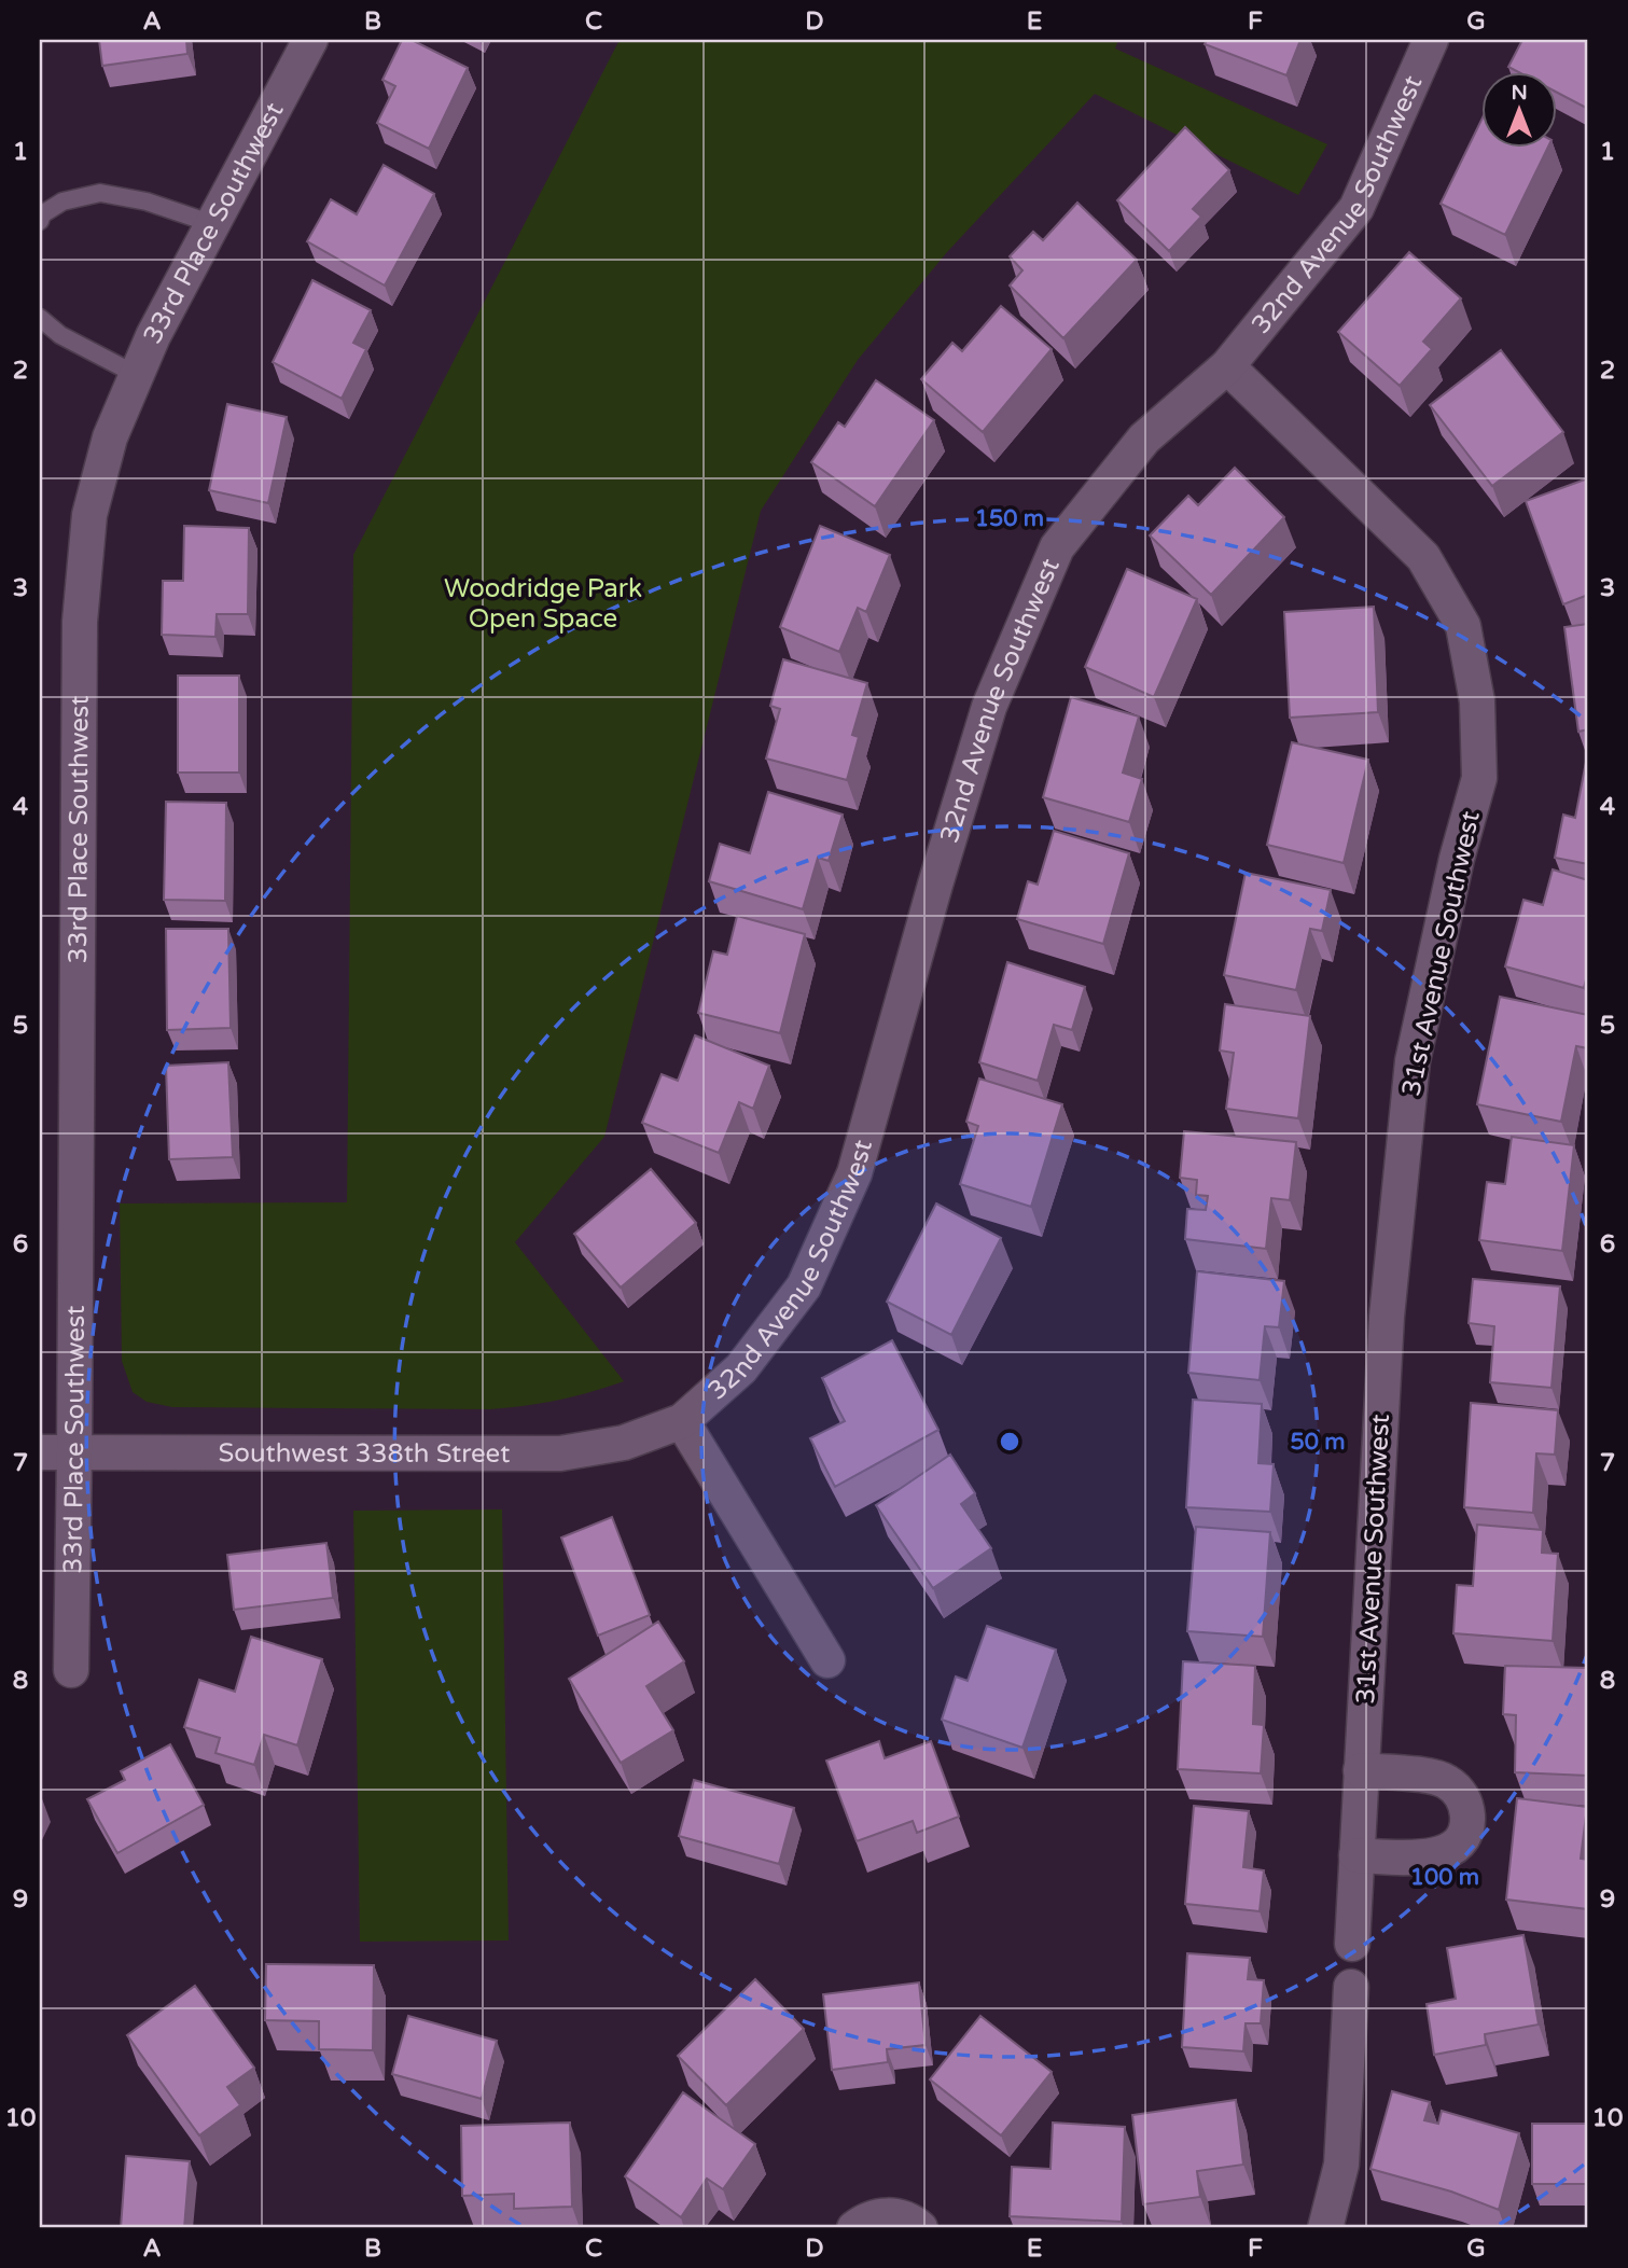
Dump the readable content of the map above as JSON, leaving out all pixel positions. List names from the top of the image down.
{
  "streets": {
    "street": [
      "32nd Avenue Southwest",
      "33rd Place Southwest",
      "31st Avenue Southwest",
      "Southwest 338th Street"
    ]
  },
  "crossings": [
    ["32nd Avenue Southwest", "31st Avenue Southwest"],
    ["32nd Avenue Southwest", "Southwest 338th Street"],
    ["33rd Place Southwest", "Southwest 338th Street"]
  ],
  "parks": ["Woodridge Park Open Space"],
  "north": "top",
  "grid": {
    "columns": [
      "A",
      "B",
      "C",
      "D",
      "E",
      "F",
      "G"
    ],
    "rows": [
      "1",
      "2",
      "3",
      "4",
      "5",
      "6",
      "7",
      "8",
      "9",
      "10"
    ]
  },
  "rings": ["150 m", "50 m", "100 m"]
}
